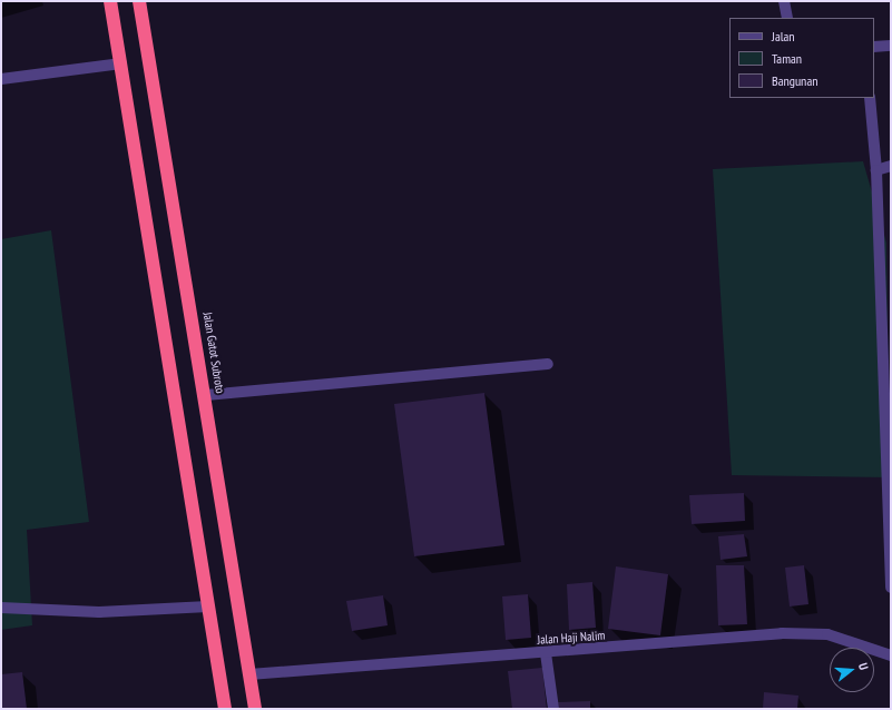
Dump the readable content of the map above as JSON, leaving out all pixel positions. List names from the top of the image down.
{
  "streets": {
    "highway": ["Jalan Gatot Subroto"],
    "street": ["Jalan Haji Nalim"]
  },
  "crossings": [
    ["Jalan Gatot Subroto", "Jalan Haji Nalim"]
  ],
  "legend": ["Jalan", "Taman", "Bangunan"],
  "north": "right"
}
